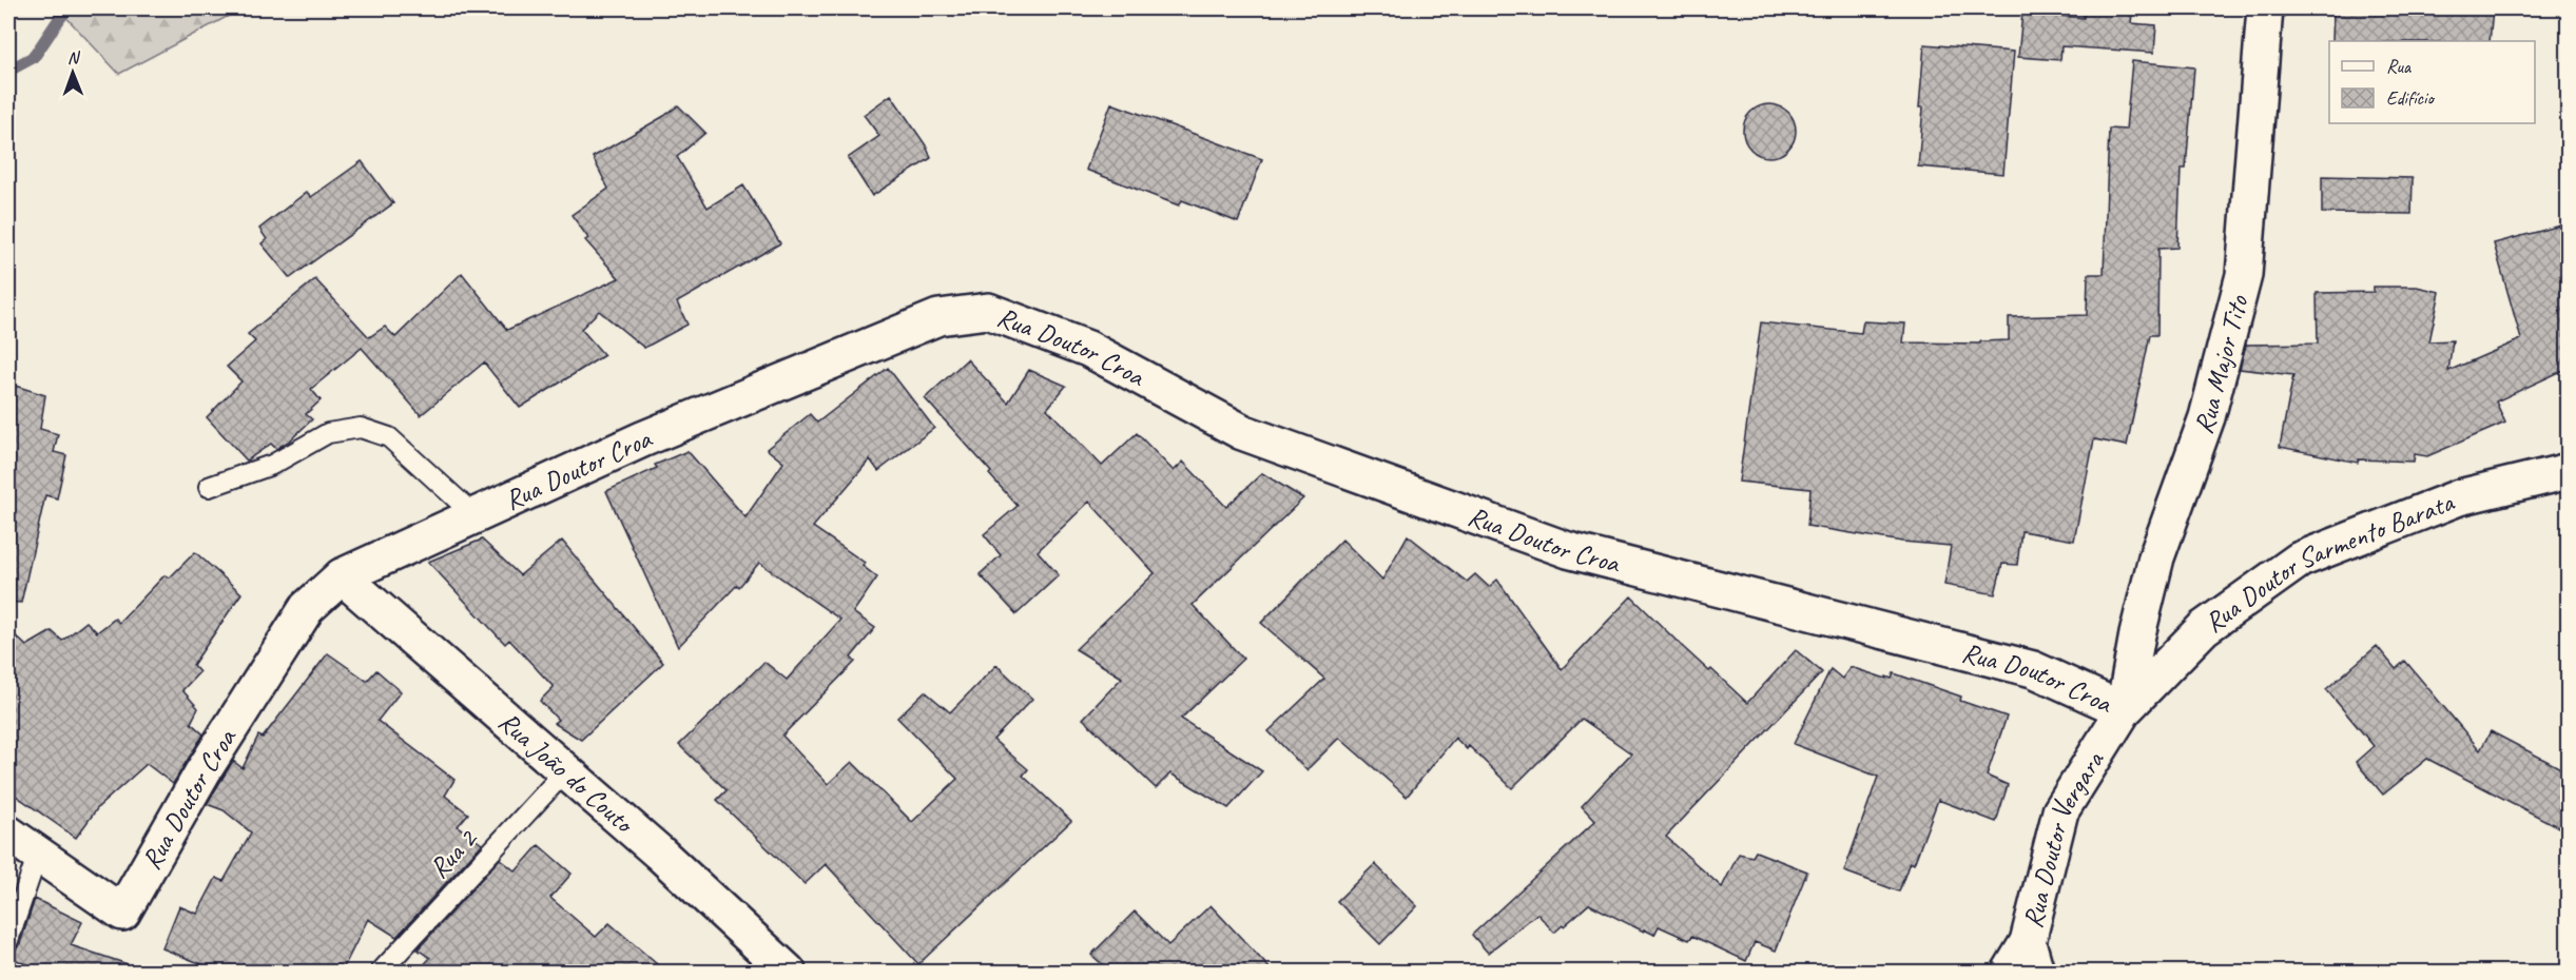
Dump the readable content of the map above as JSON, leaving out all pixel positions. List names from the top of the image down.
{
  "streets": {
    "street": [
      "Rua Doutor Croa",
      "Rua Major Tito",
      "Rua Doutor Sarmento Barata",
      "Rua João do Couto",
      "Rua Doutor Vergara"
    ],
    "lane": ["Rua 2"]
  },
  "crossings": [
    ["Rua Doutor Croa", "Rua Major Tito"],
    ["Rua Doutor Croa", "Rua Doutor Sarmento Barata"],
    ["Rua Doutor Croa", "Rua João do Couto"],
    ["Rua Doutor Croa", "Rua Doutor Vergara"],
    ["Rua Major Tito", "Rua Doutor Sarmento Barata"],
    ["Rua Major Tito", "Rua Doutor Vergara"],
    ["Rua Doutor Sarmento Barata", "Rua Doutor Vergara"],
    ["Rua João do Couto", "Rua 2"]
  ],
  "legend": ["Rua", "Edifício"],
  "north": "top"
}
